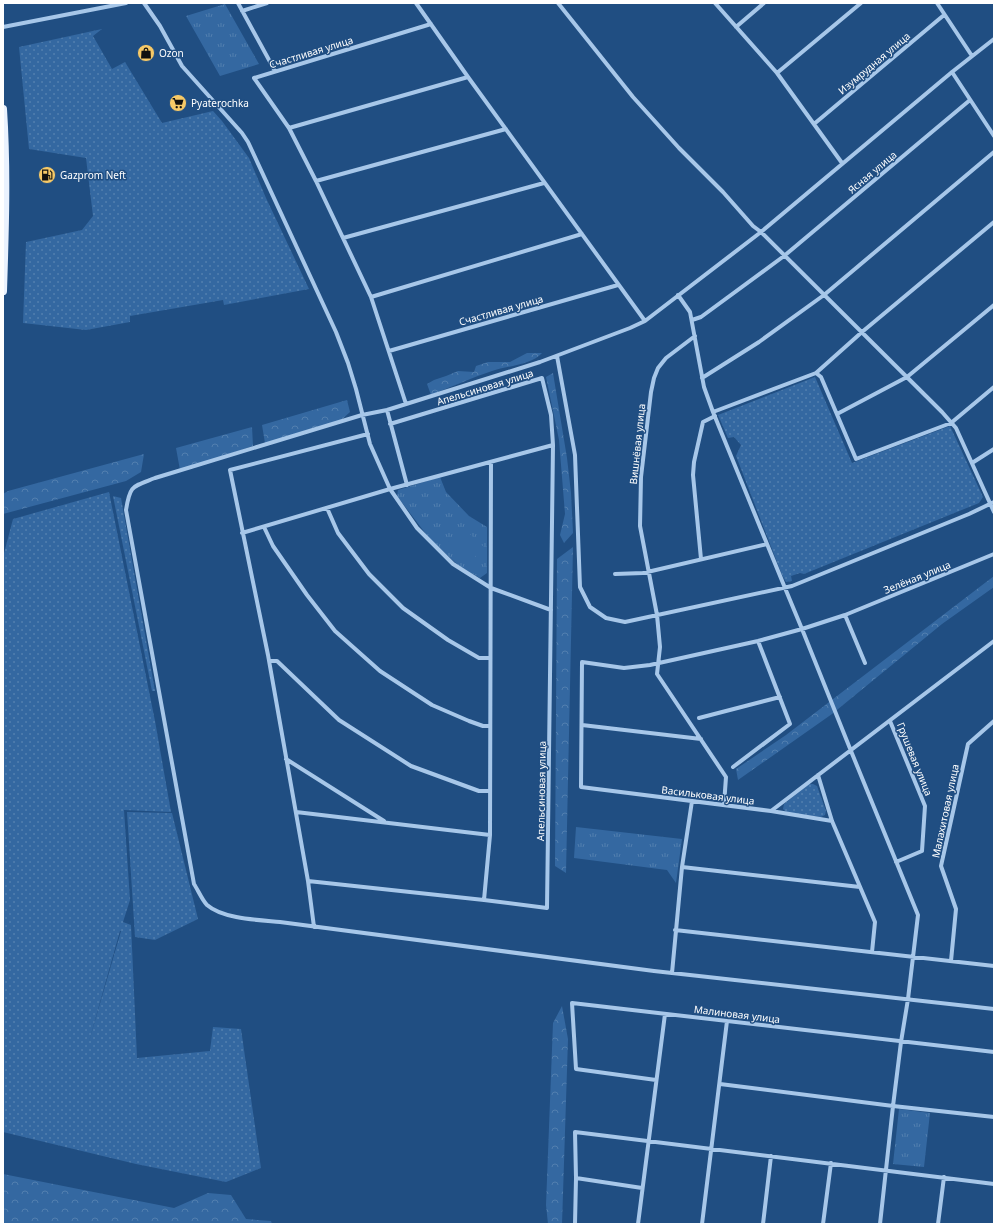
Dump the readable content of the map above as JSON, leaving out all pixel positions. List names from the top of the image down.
{
  "streets": {
    "street": [
      "Счастливая улица",
      "Изумрудная улица",
      "Ясная улица",
      "Апельсиновая улица",
      "Вишнёвая улица",
      "Зелёная улица",
      "Грушевая улица",
      "Васильковая улица",
      "Малахитовая улица",
      "Малиновая улица"
    ]
  },
  "crossings": [
    ["Вишнёвая улица", "Зелёная улица"],
    ["Грушевая улица", "Васильковая улица"]
  ],
  "places": {
    "shop": ["Ozon"],
    "supermarket": ["Pyaterochka"],
    "fuel station": ["Gazprom Neft"]
  }
}
